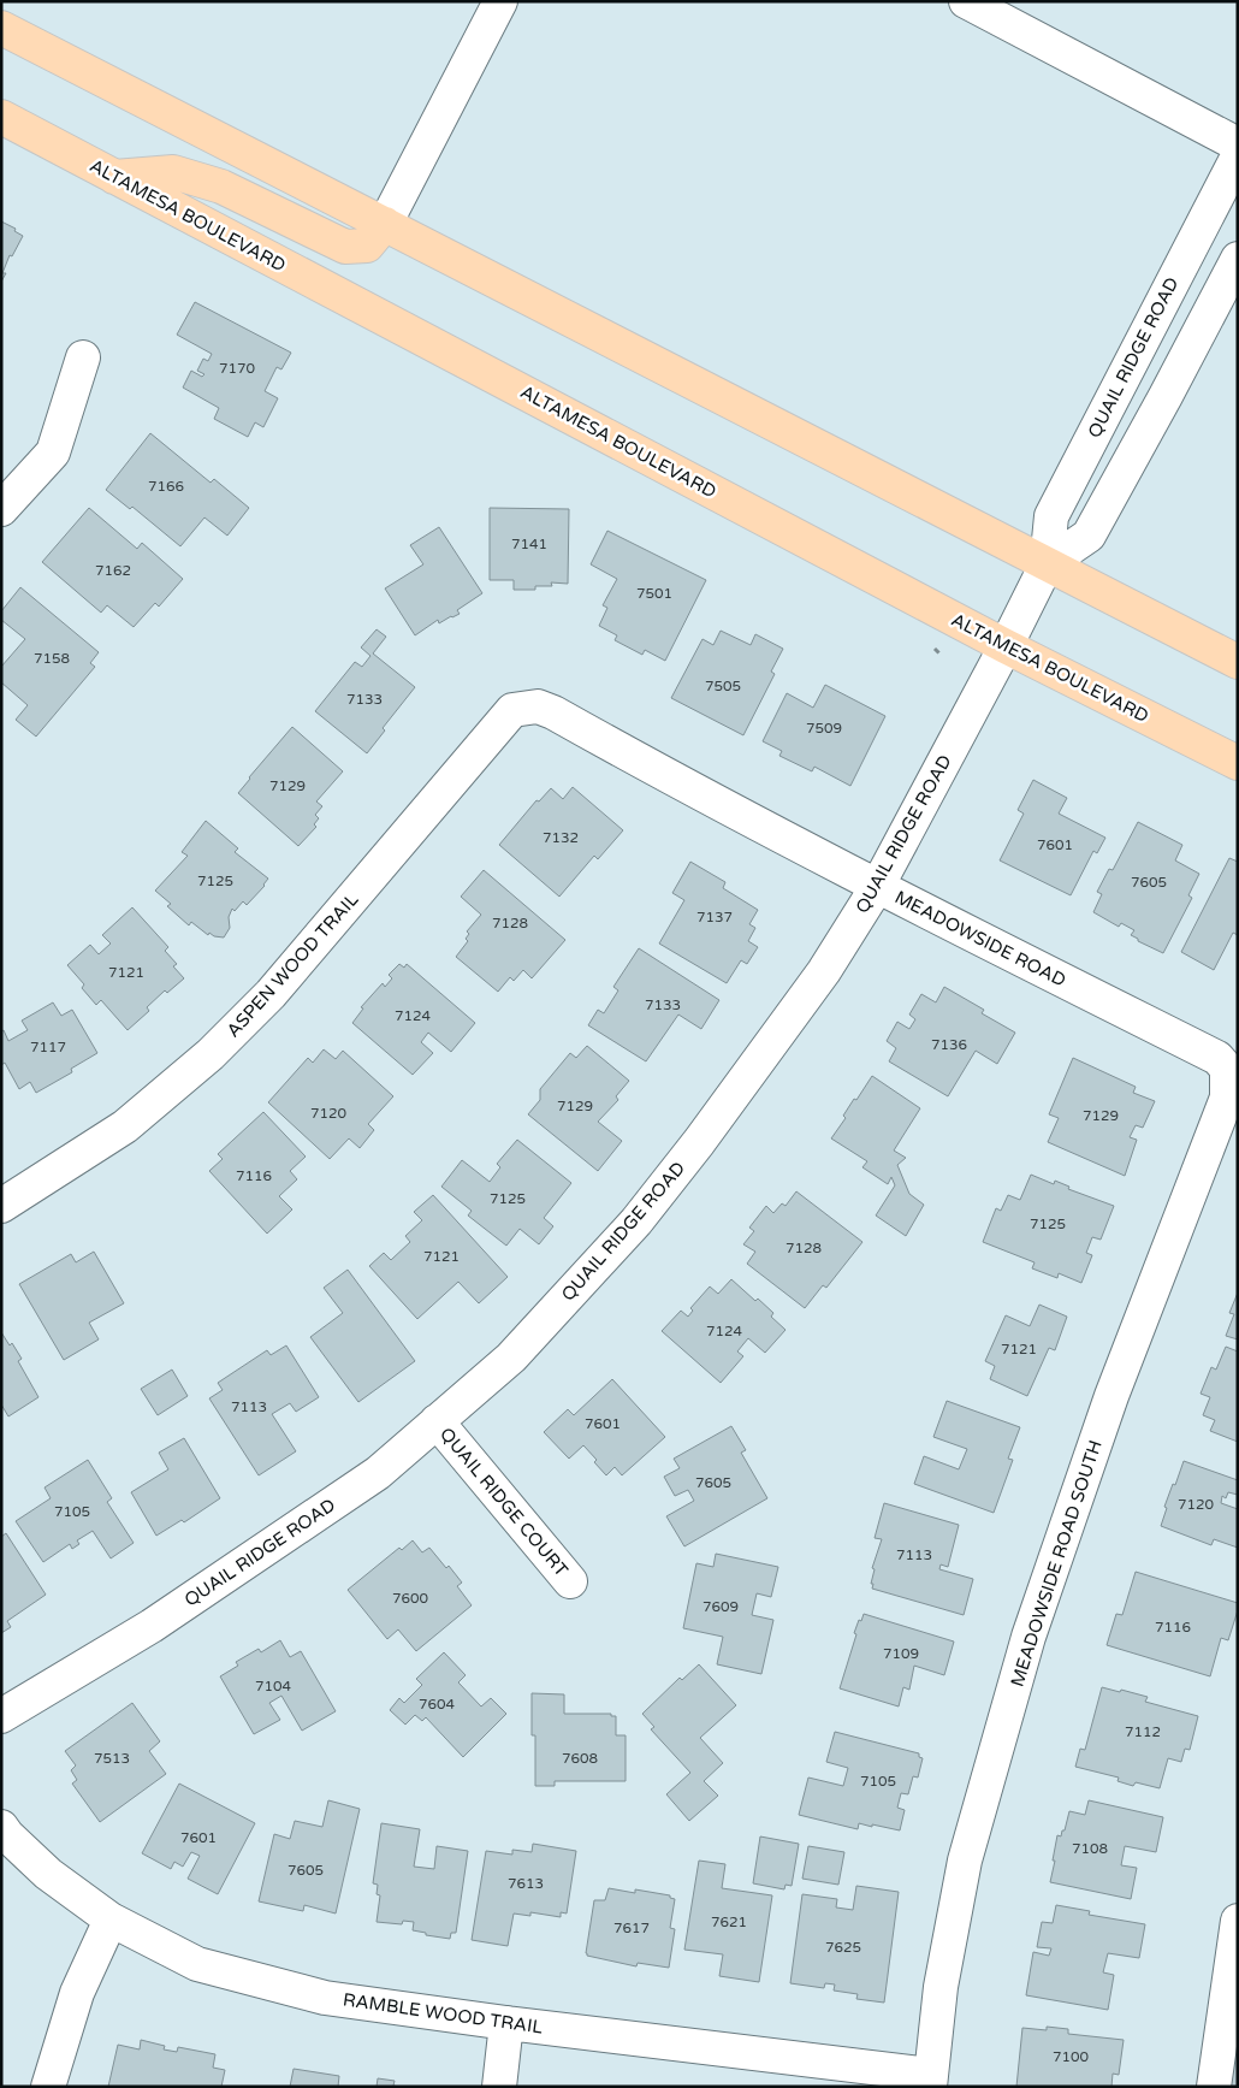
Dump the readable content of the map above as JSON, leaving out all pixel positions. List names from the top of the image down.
{
  "streets": {
    "main road": ["ALTAMESA BOULEVARD"],
    "street": [
      "QUAIL RIDGE ROAD",
      "MEADOWSIDE ROAD",
      "ASPEN WOOD TRAIL",
      "QUAIL RIDGE COURT",
      "MEADOWSIDE ROAD SOUTH",
      "RAMBLE WOOD TRAIL"
    ]
  },
  "crossings": [
    ["ALTAMESA BOULEVARD", "QUAIL RIDGE ROAD"],
    ["QUAIL RIDGE ROAD", "MEADOWSIDE ROAD"],
    ["QUAIL RIDGE ROAD", "QUAIL RIDGE COURT"],
    ["MEADOWSIDE ROAD", "ASPEN WOOD TRAIL"],
    ["MEADOWSIDE ROAD", "MEADOWSIDE ROAD SOUTH"],
    ["MEADOWSIDE ROAD SOUTH", "RAMBLE WOOD TRAIL"]
  ],
  "house_numbers": [
    "7170",
    "7166",
    "7141",
    "7162",
    "7501",
    "7158",
    "7505",
    "7133",
    "7509",
    "7129",
    "7132",
    "7601",
    "7125",
    "7605",
    "7137",
    "7128",
    "7121",
    "7133",
    "7124",
    "7136",
    "7117",
    "7129",
    "7120",
    "7129",
    "7116",
    "7125",
    "7125",
    "7128",
    "7121",
    "7124",
    "7121",
    "7113",
    "7601",
    "7605",
    "7120",
    "7105",
    "7113",
    "7600",
    "7609",
    "7116",
    "7109",
    "7104",
    "7604",
    "7112",
    "7513",
    "7608",
    "7105",
    "7601",
    "7108",
    "7605",
    "7613",
    "7621",
    "7617",
    "7625",
    "7100"
  ]
}
